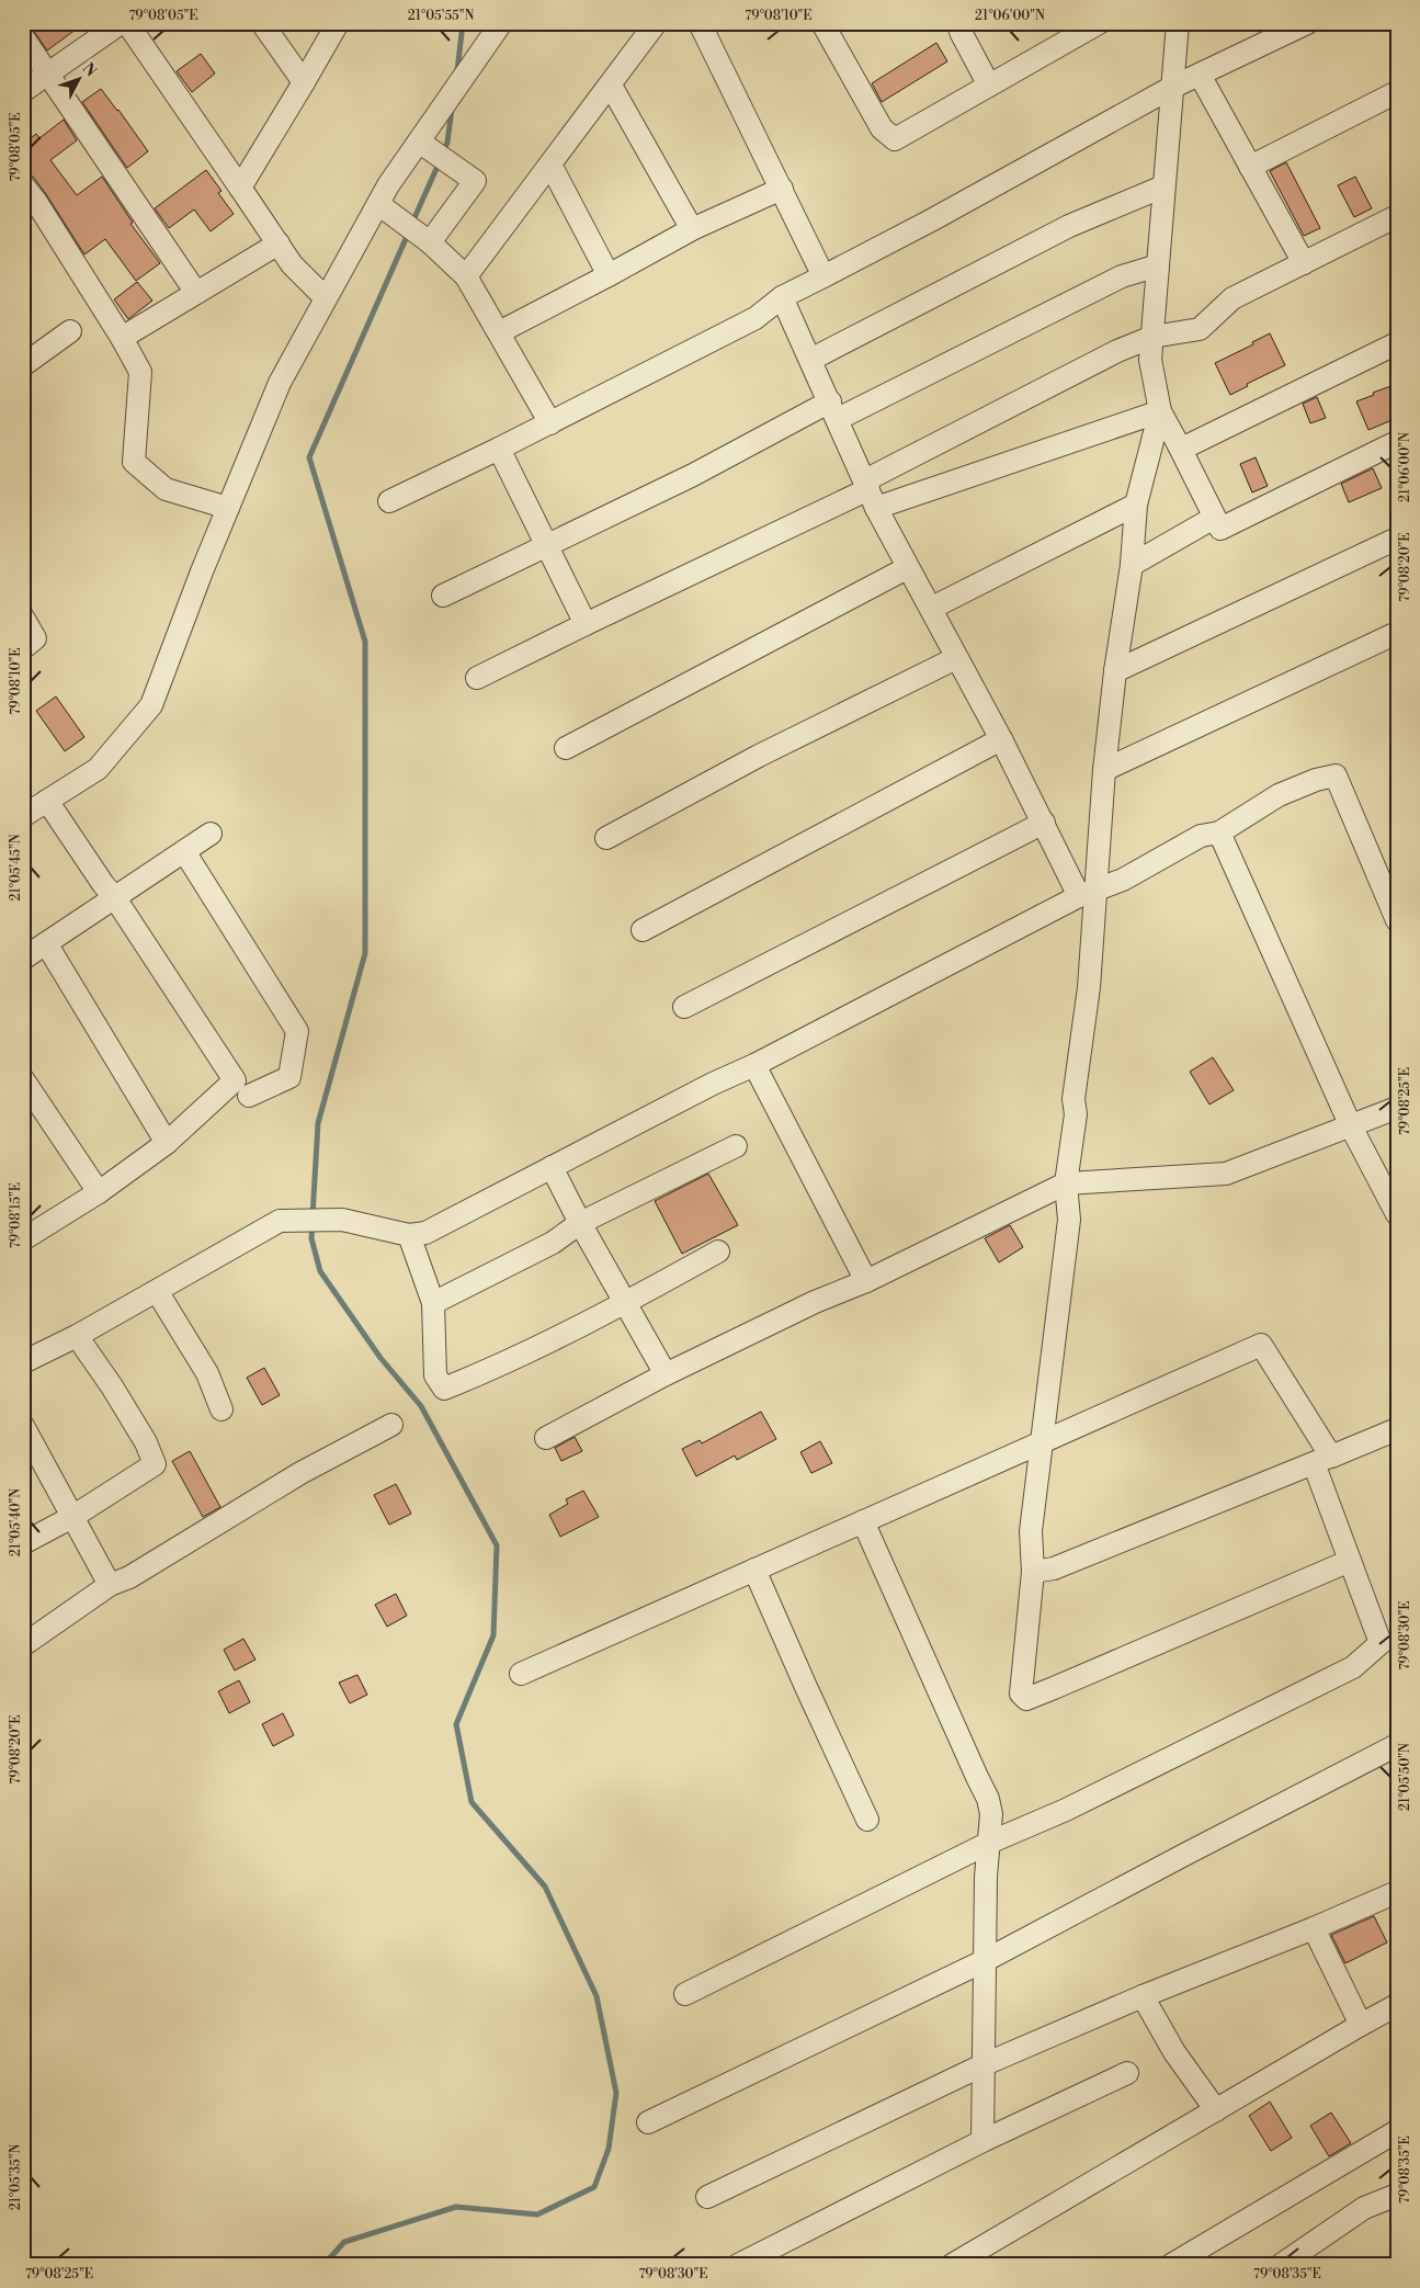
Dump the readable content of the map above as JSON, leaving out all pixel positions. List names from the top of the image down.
{
  "north": "top right",
  "coordinates": [
    "79°08'05\"E",
    "21°05'55\"N",
    "79°08'10\"E",
    "21°06'00\"N",
    "79°08'20\"E",
    "21°05'45\"N",
    "79°08'25\"E",
    "79°08'15\"E",
    "21°05'40\"N",
    "79°08'30\"E",
    "21°05'50\"N",
    "79°08'35\"E",
    "21°05'35\"N"
  ]
}
